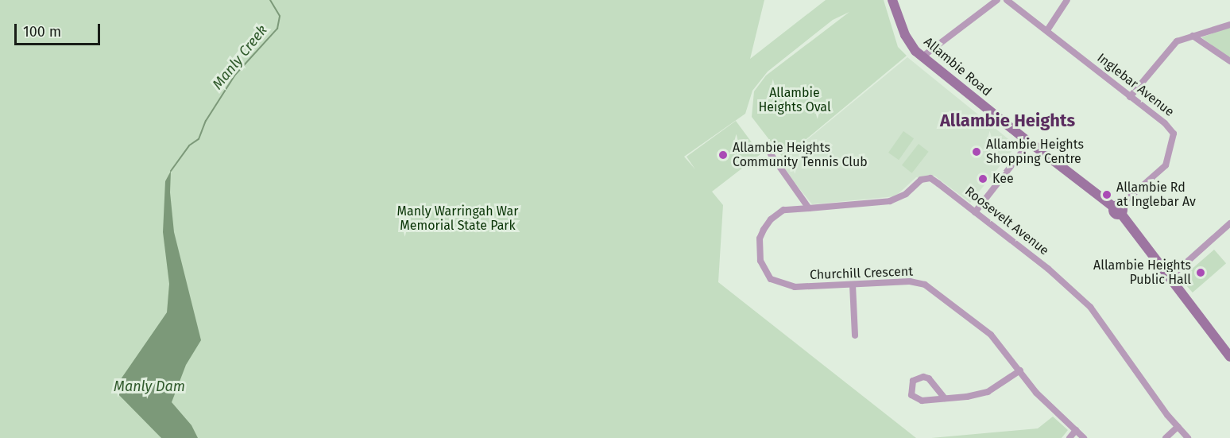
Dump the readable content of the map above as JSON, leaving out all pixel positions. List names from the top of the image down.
{
  "streets": {
    "main road": ["Allambie Road"],
    "street": ["Inglebar Avenue", "Roosevelt Avenue", "Churchill Crescent"]
  },
  "crossings": [
    ["Allambie Road", "Inglebar Avenue"],
    ["Roosevelt Avenue", "Churchill Crescent"]
  ],
  "districts": ["Allambie Heights"],
  "water": ["Manly Creek", "Manly Dam"],
  "parks": ["Allambie Heights Oval", "Manly Warringah War Memorial State Park"],
  "places": [
    "Allambie Heights Shopping Centre",
    "Allambie Heights Community Tennis Club",
    "Kee",
    "Allambie Rd at Inglebar Av",
    "Allambie Heights Public Hall"
  ],
  "scale_bar": "100 m"
}
